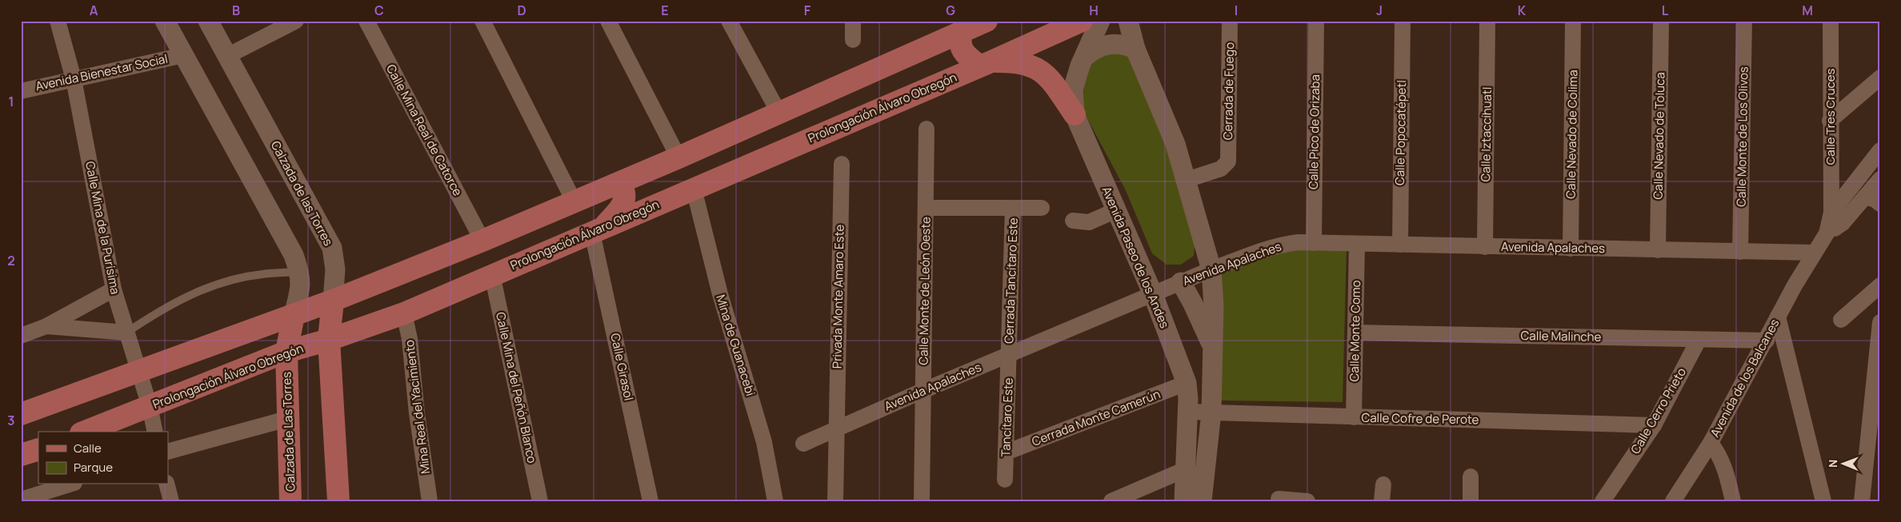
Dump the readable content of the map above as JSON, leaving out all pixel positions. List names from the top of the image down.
{
  "streets": {
    "main road": ["Prolongación Álvaro Obregón", "Calzada de las Torres", "Calzada de Las Torres"],
    "street": [
      "Avenida Bienestar Social",
      "Cerrada de Fuego",
      "Calle Tres Cruces",
      "Calle Mina Real de Catorce",
      "Calle Pico de Orizaba",
      "Calle Popocatépetl",
      "Calle Iztaccíhuatl",
      "Calle Nevado de Colima",
      "Calle Nevado de Toluca",
      "Calle Monte de Los Olivos",
      "Calle Mina de la Purísima",
      "Avenida Apalaches",
      "Avenida Paseo de los Andes",
      "Cerrada Tancítaro Este",
      "Calle Monte de León Oeste",
      "Privada Monte Amaro Este",
      "Calle Monte Como",
      "Calle Malinche",
      "Mina de Guanacebi",
      "Calle Girasol",
      "Avenida de los Balcanes",
      "Calle Mina del Peñón Blanco",
      "Mina Real del Yacimiento",
      "Calle Cerro Prieto",
      "Tancítaro Este",
      "Cerrada Monte Camerún",
      "Calle Cofre de Perote"
    ]
  },
  "crossings": [
    ["Avenida Bienestar Social", "Calle Mina de la Purísima"],
    ["Prolongación Álvaro Obregón", "Calzada de las Torres"],
    ["Prolongación Álvaro Obregón", "Calle Mina de la Purísima"],
    ["Prolongación Álvaro Obregón", "Mina de Guanacebi"],
    ["Prolongación Álvaro Obregón", "Calle Girasol"],
    ["Prolongación Álvaro Obregón", "Calle Mina del Peñón Blanco"],
    ["Prolongación Álvaro Obregón", "Mina Real del Yacimiento"],
    ["Prolongación Álvaro Obregón", "Calzada de Las Torres"],
    ["Calle Pico de Orizaba", "Avenida Apalaches"],
    ["Calle Popocatépetl", "Avenida Apalaches"],
    ["Calle Iztaccíhuatl", "Avenida Apalaches"],
    ["Calle Nevado de Colima", "Avenida Apalaches"],
    ["Calle Nevado de Toluca", "Avenida Apalaches"],
    ["Calle Monte de Los Olivos", "Avenida Apalaches"],
    ["Avenida Apalaches", "Avenida Paseo de los Andes"],
    ["Avenida Apalaches", "Cerrada Tancítaro Este"],
    ["Avenida Apalaches", "Calle Monte de León Oeste"],
    ["Avenida Apalaches", "Privada Monte Amaro Este"],
    ["Avenida Apalaches", "Calle Monte Como"],
    ["Avenida Apalaches", "Avenida de los Balcanes"],
    ["Avenida Apalaches", "Tancítaro Este"],
    ["Avenida Paseo de los Andes", "Cerrada Monte Camerún"],
    ["Avenida Paseo de los Andes", "Calle Cofre de Perote"],
    ["Cerrada Tancítaro Este", "Tancítaro Este"],
    ["Calle Monte Como", "Calle Malinche"],
    ["Calle Monte Como", "Calle Cofre de Perote"],
    ["Calle Malinche", "Avenida de los Balcanes"],
    ["Calle Malinche", "Calle Cerro Prieto"],
    ["Calle Cerro Prieto", "Calle Cofre de Perote"],
    ["Tancítaro Este", "Cerrada Monte Camerún"]
  ],
  "legend": ["Calle", "Parque"],
  "north": "left",
  "grid": {
    "columns": [
      "A",
      "B",
      "C",
      "D",
      "E",
      "F",
      "G",
      "H",
      "I",
      "J",
      "K",
      "L",
      "M"
    ],
    "rows": ["1", "2", "3"]
  }
}
